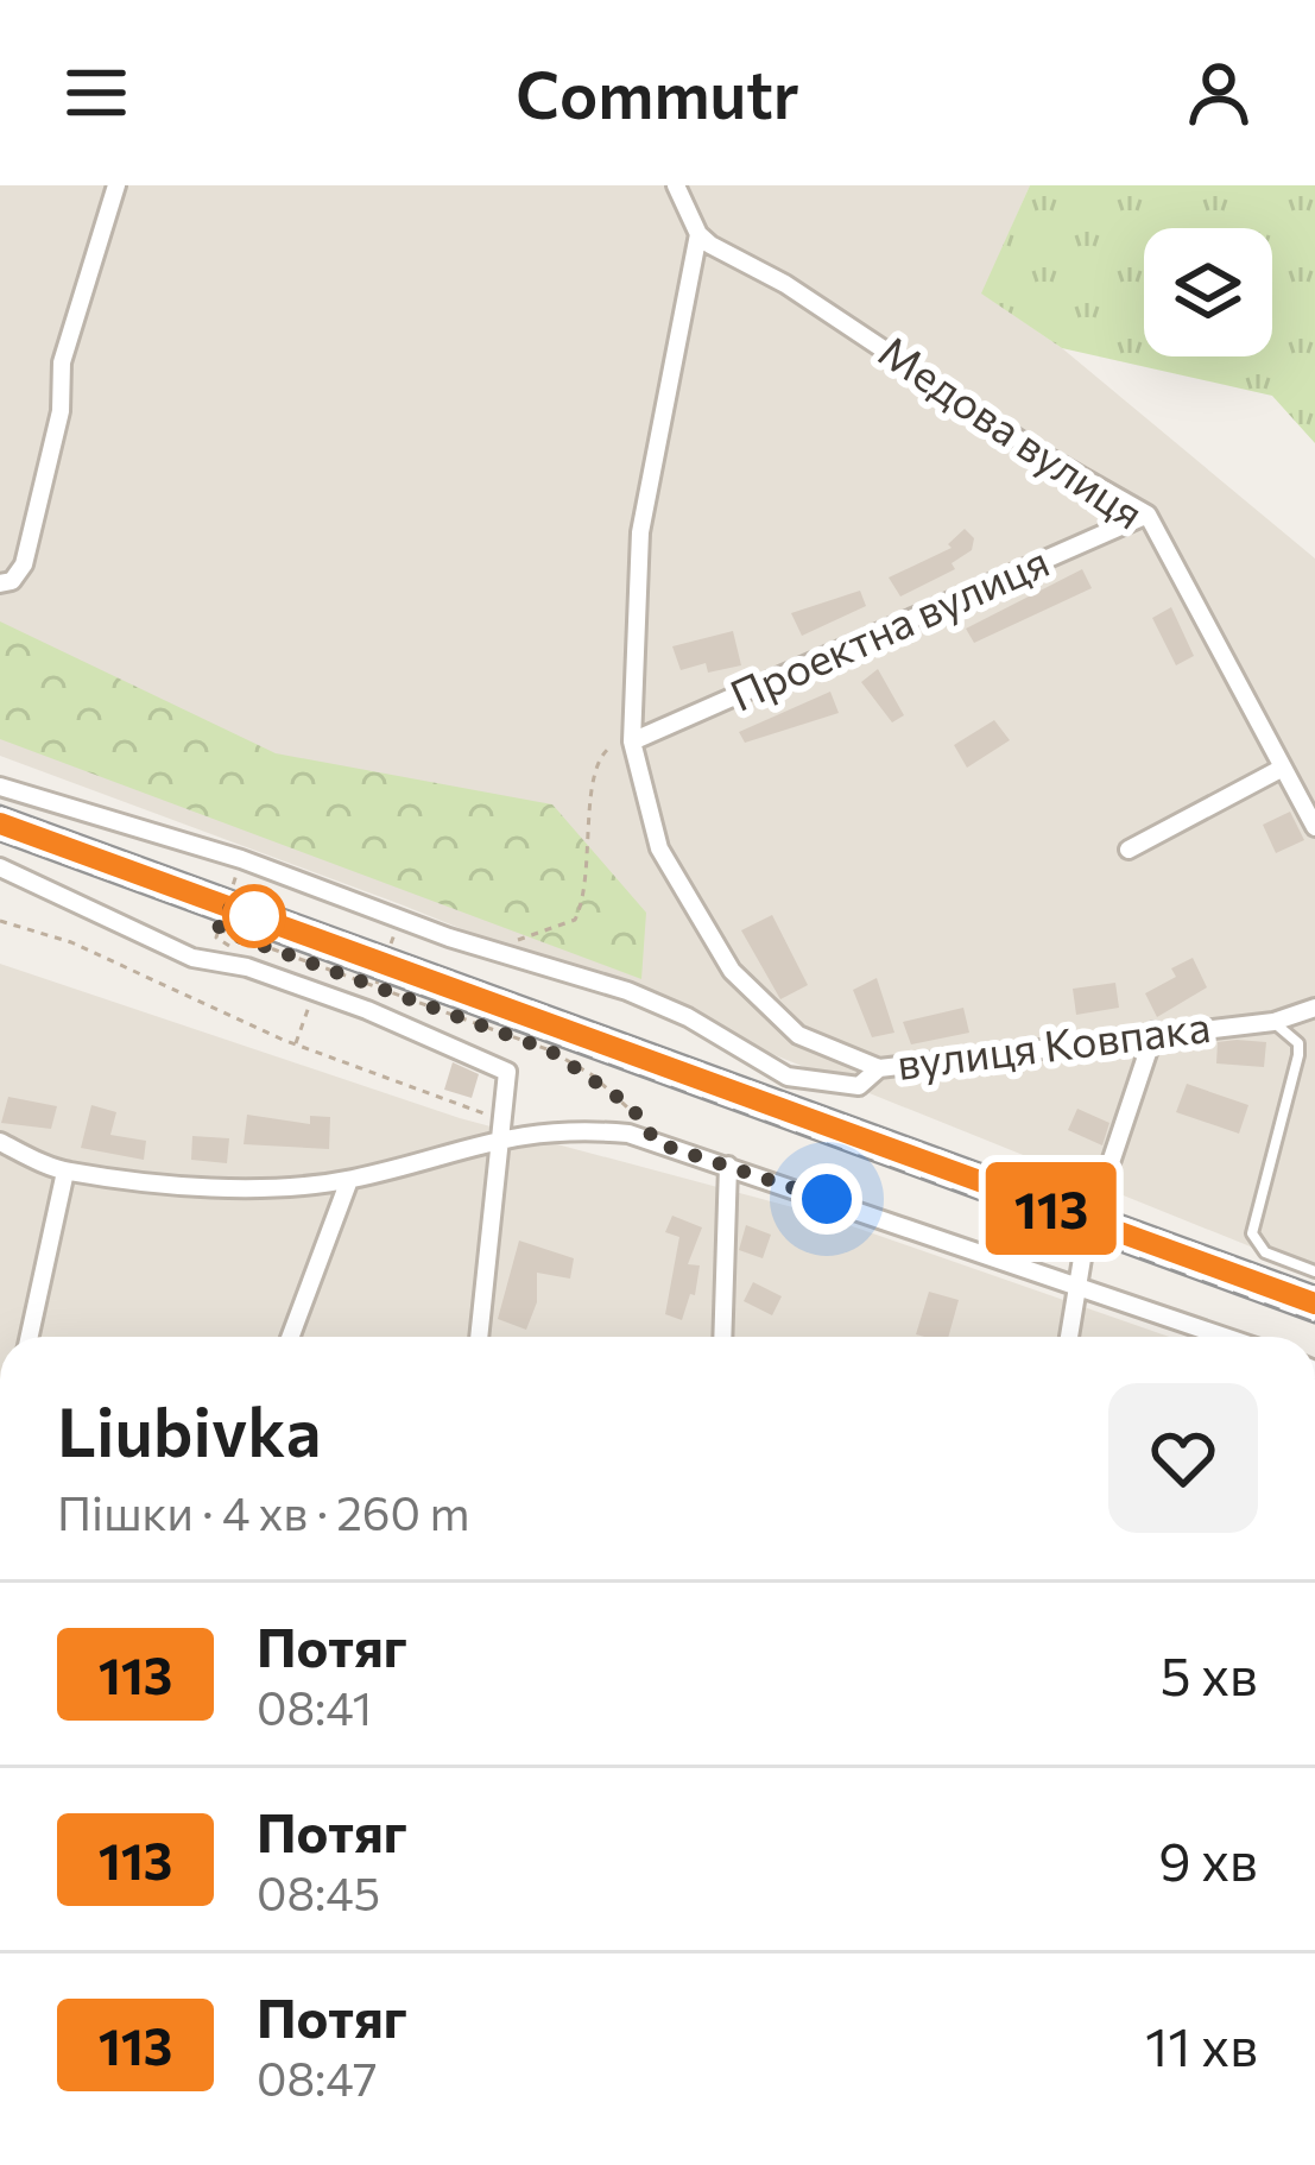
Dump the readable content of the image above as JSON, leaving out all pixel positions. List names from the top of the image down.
{
  "streets": {
    "street": ["Медова вулиця", "Проектна вулиця", "вулиця Ковпака"]
  },
  "crossings": [
    ["Медова вулиця", "Проектна вулиця"],
    ["Медова вулиця", "вулиця Ковпака"],
    ["Проектна вулиця", "вулиця Ковпака"]
  ],
  "page": {
    "header": "Commutr",
    "on_map": "113",
    "heading": ["Liubivka", "Пішки · 4 хв · 260 m"],
    "list": [
      {
        "mark": "113",
        "name": "Потяг",
        "note": "08:41",
        "value": "5 хв"
      },
      {
        "mark": "113",
        "name": "Потяг",
        "note": "08:45",
        "value": "9 хв"
      },
      {
        "mark": "113",
        "name": "Потяг",
        "note": "08:47",
        "value": "11 хв"
      }
    ]
  }
}
